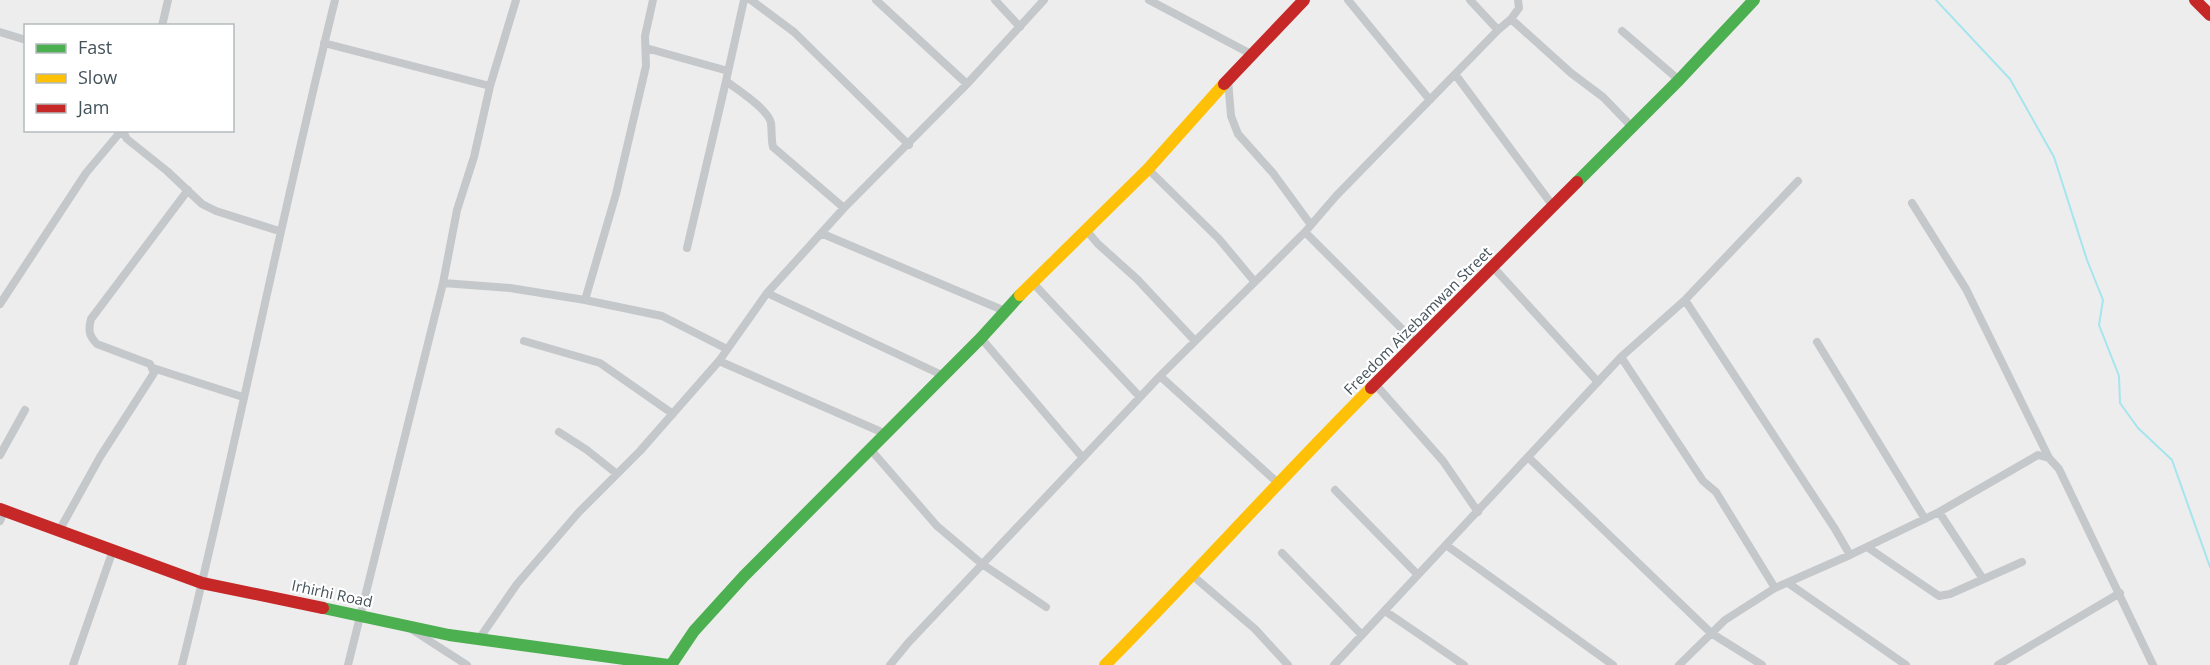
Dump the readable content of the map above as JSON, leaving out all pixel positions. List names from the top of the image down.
{
  "streets": {
    "street": ["Freedom Aizebamwan Street", "Irhirhi Road"]
  },
  "legend": ["Fast", "Slow", "Jam"]
}
